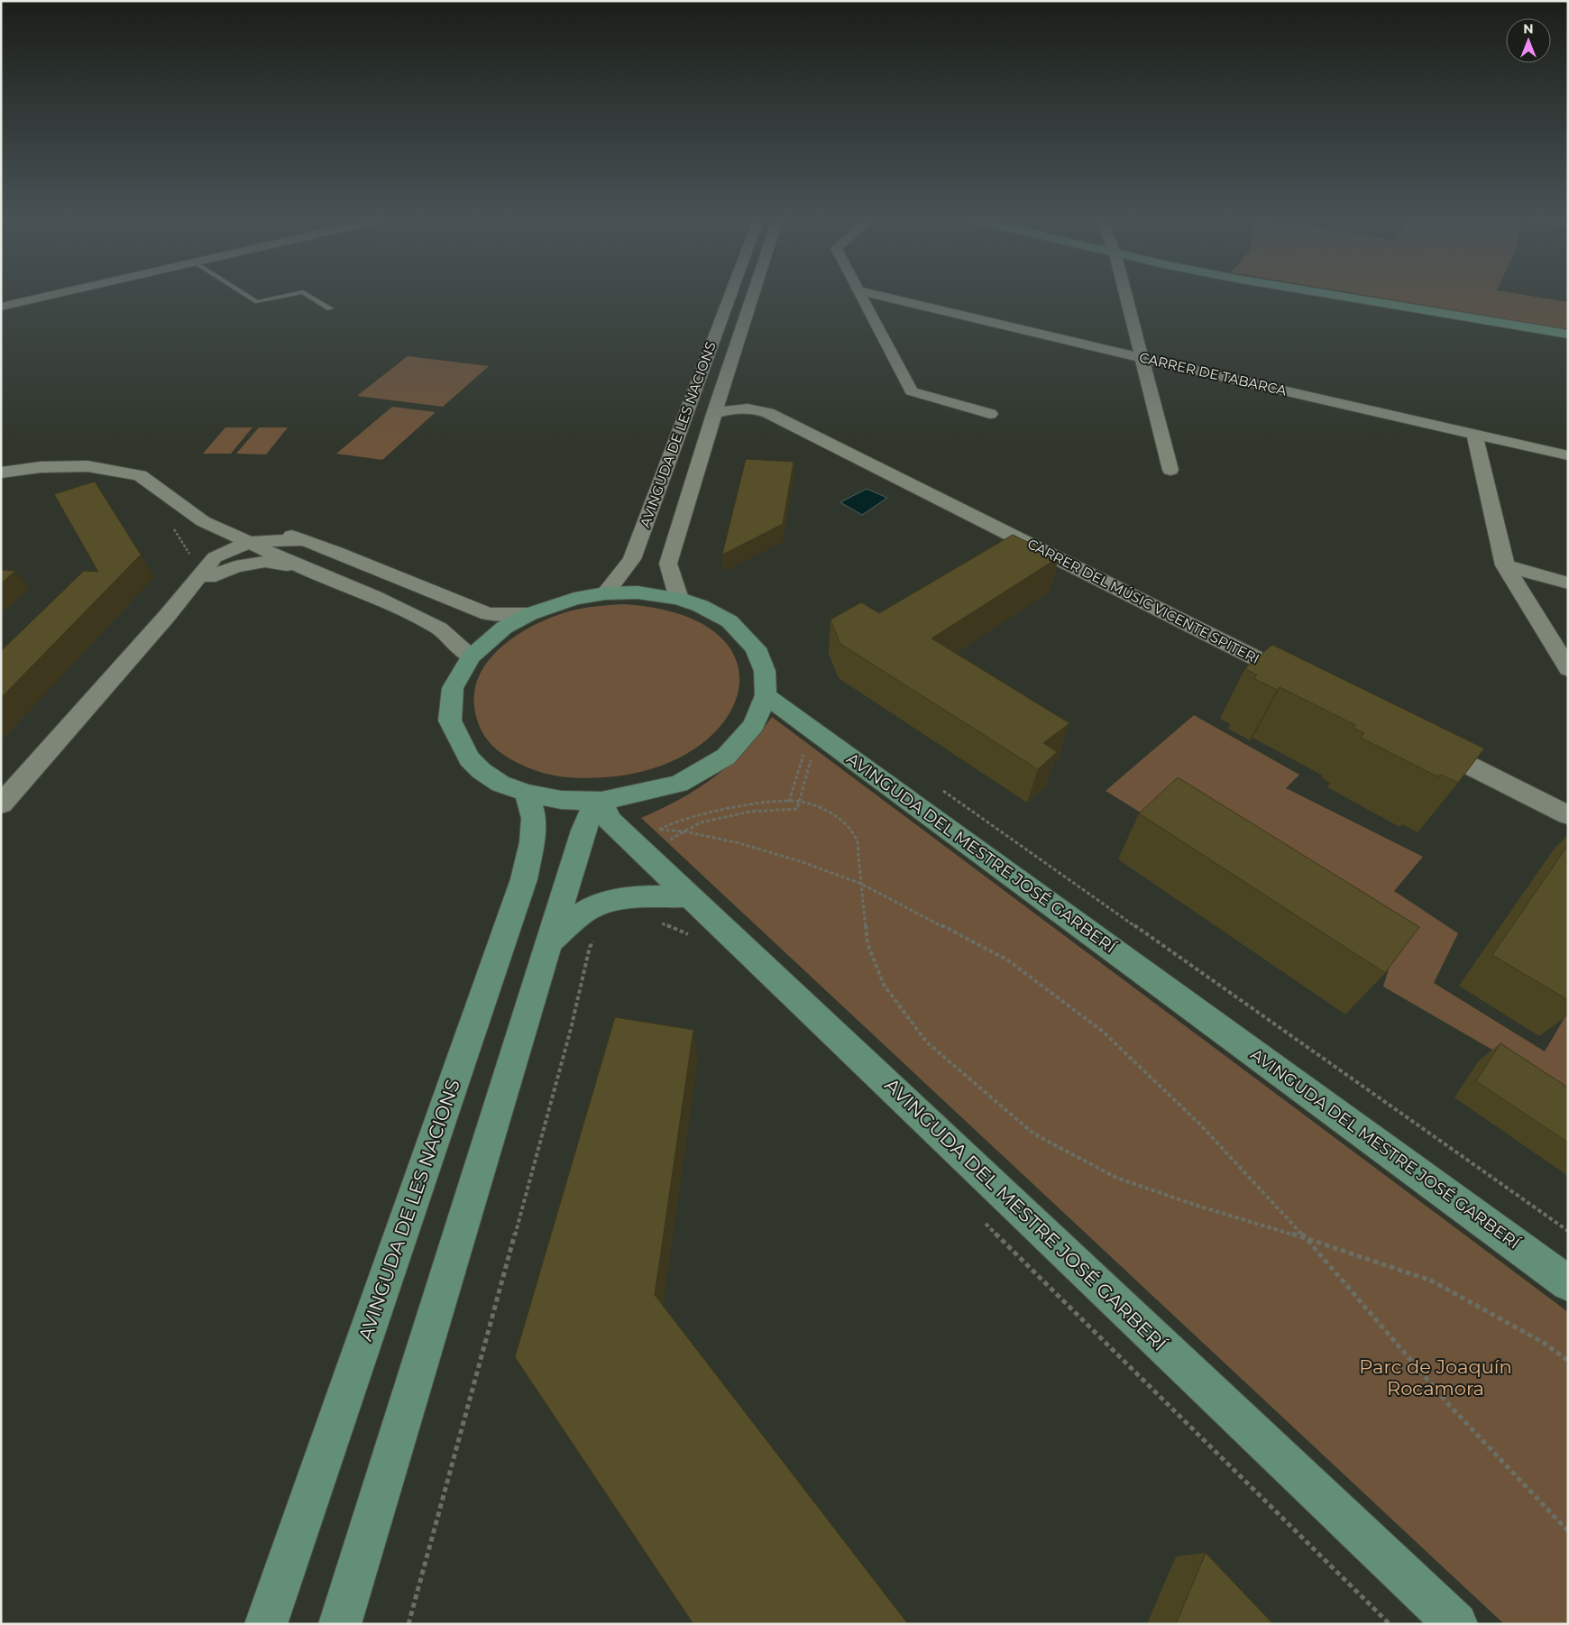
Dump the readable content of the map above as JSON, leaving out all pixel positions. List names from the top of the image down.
{
  "streets": {
    "street": [
      "CARRER DE TABARCA",
      "AVINGUDA DE LES NACIONS",
      "CARRER DEL MÚSIC VICENTE SPITERI",
      "AVINGUDA DEL MESTRE JOSÉ GARBERÍ"
    ]
  },
  "crossings": [
    ["AVINGUDA DE LES NACIONS", "CARRER DEL MÚSIC VICENTE SPITERI"]
  ],
  "parks": ["Parc de Joaquín Rocamora"],
  "north": "top"
}
